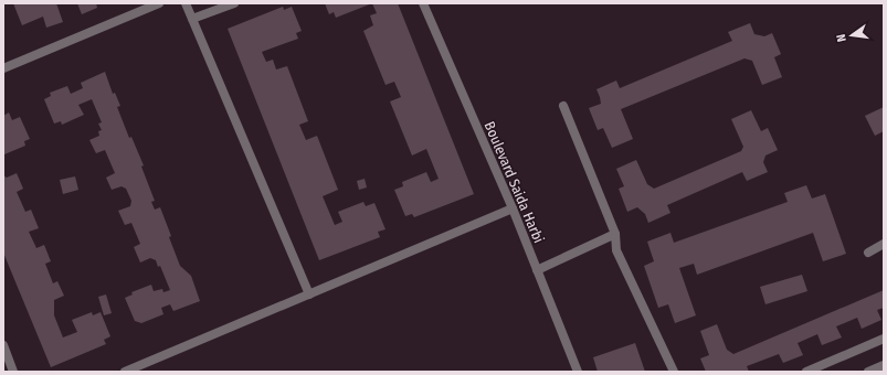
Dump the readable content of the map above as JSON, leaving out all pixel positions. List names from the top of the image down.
{
  "streets": {
    "street": ["Boulevard Saida Harbi"]
  },
  "north": "left"
}
